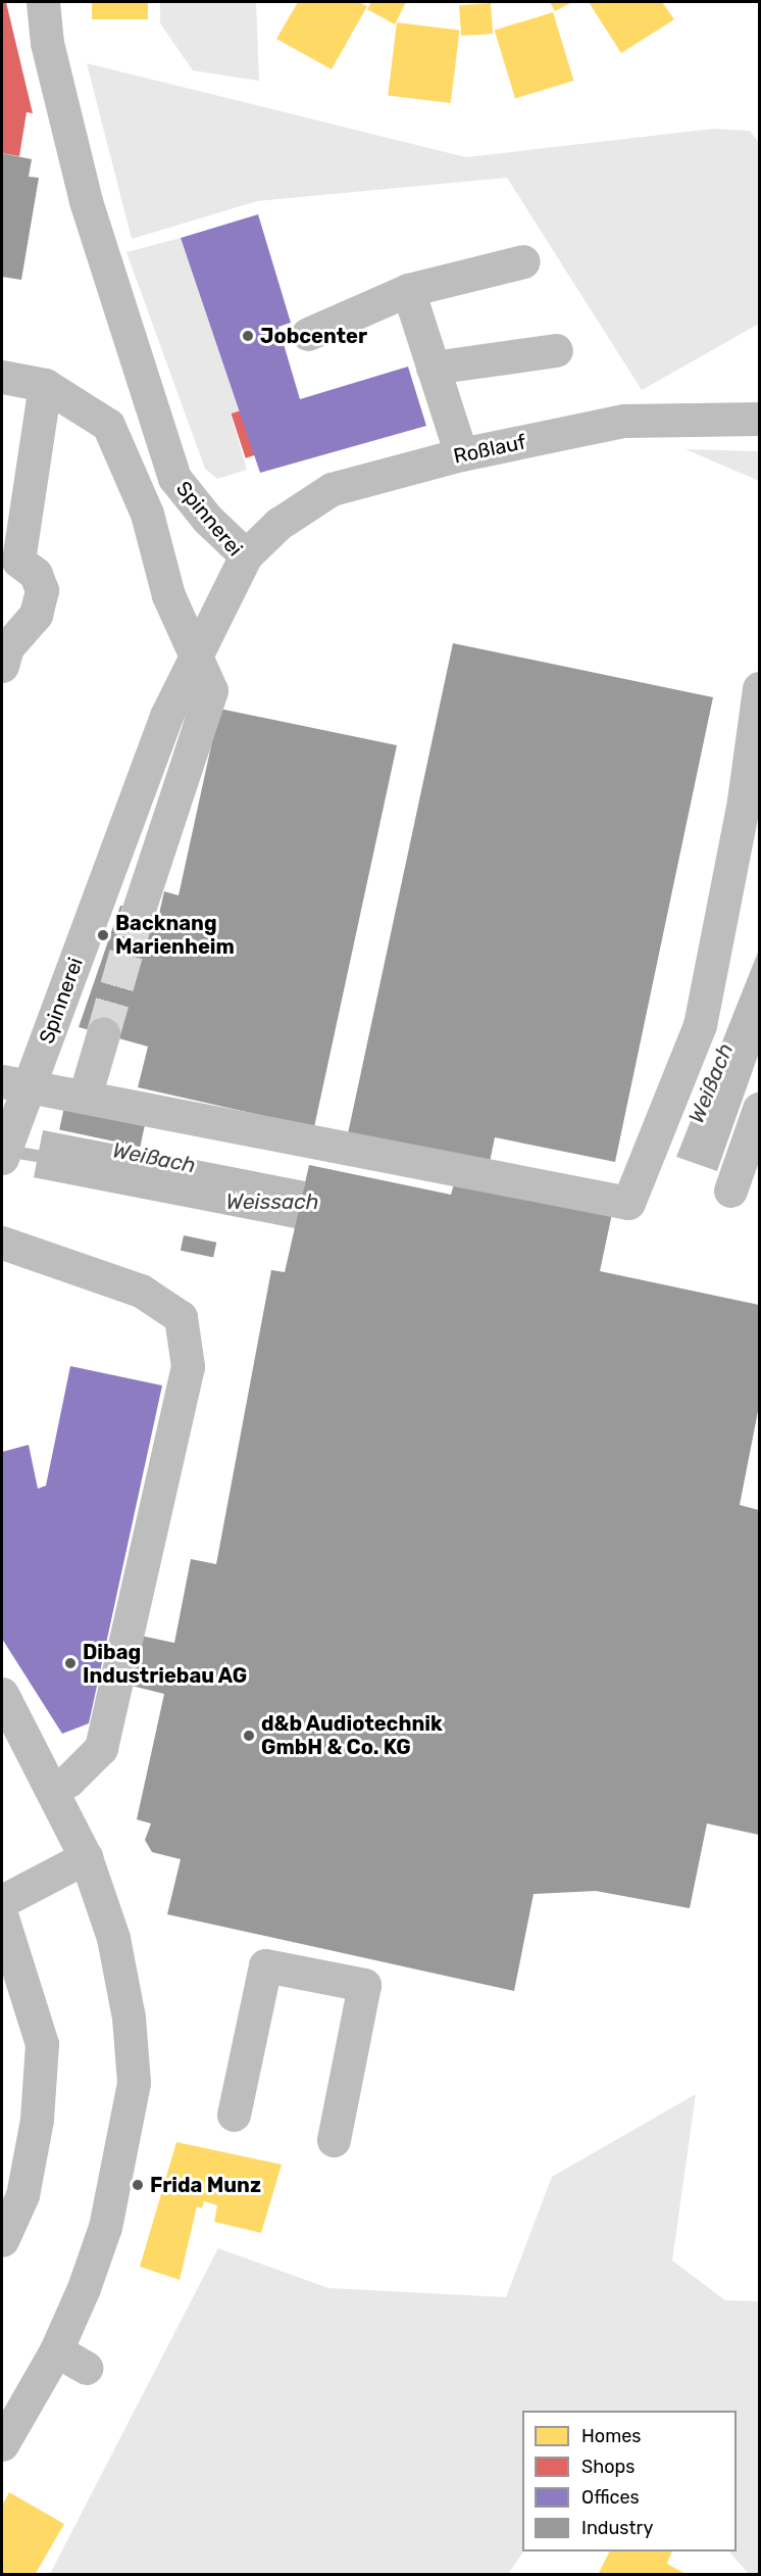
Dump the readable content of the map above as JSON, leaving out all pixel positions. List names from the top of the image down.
{
  "streets": {
    "street": ["Roßlauf", "Spinnerei"]
  },
  "crossings": [
    ["Roßlauf", "Spinnerei"]
  ],
  "water": ["Weißach", "Weissach"],
  "places": [
    "Jobcenter",
    "Backnang Marienheim",
    "Dibag Industriebau AG",
    "d&b Audiotechnik GmbH & Co. KG",
    "Frida Munz"
  ],
  "legend": [
    "Homes",
    "Shops",
    "Offices",
    "Industry"
  ]
}
